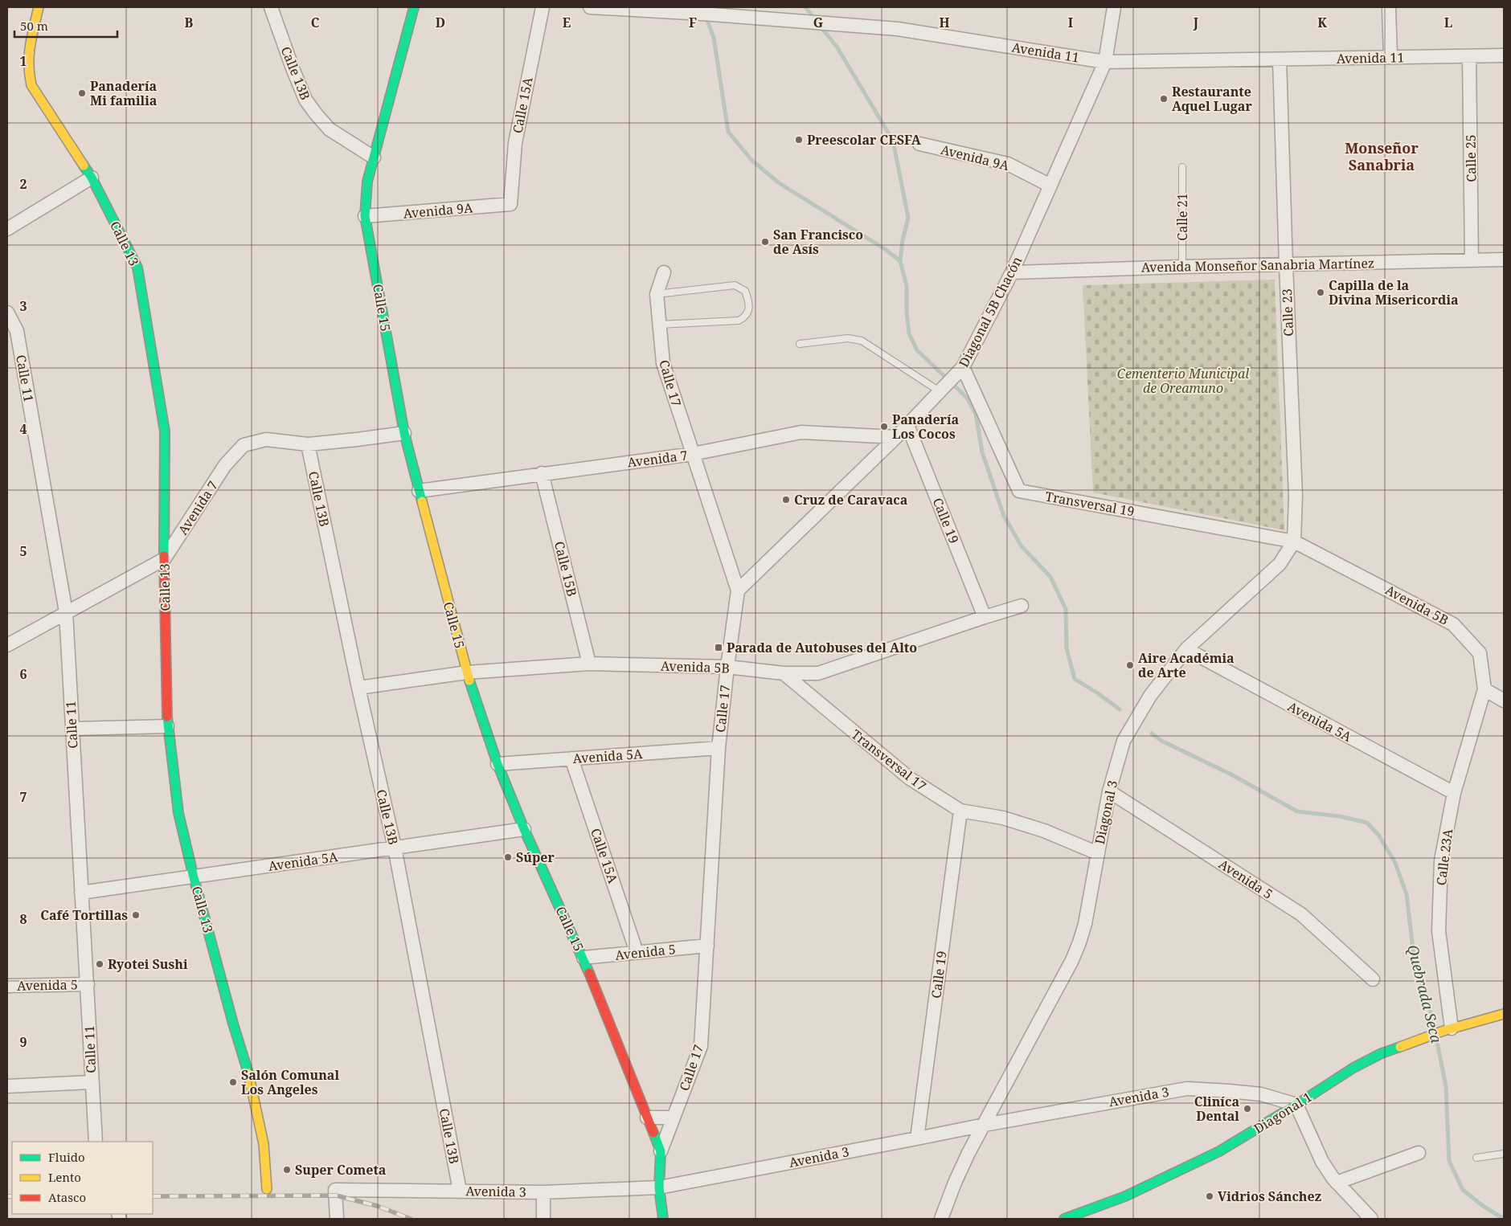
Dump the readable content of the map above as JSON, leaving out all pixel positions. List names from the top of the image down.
{
  "streets": {
    "street": [
      "Avenida 11",
      "Calle 13B",
      "Calle 15A",
      "Avenida 9A",
      "Calle 25",
      "Calle 13",
      "Avenida Monseñor Sanabria Martínez",
      "Calle 15",
      "Diagonal 5B Chacón",
      "Calle 23",
      "Calle 11",
      "Calle 17",
      "Avenida 7",
      "Transversal 19",
      "Calle 19",
      "Calle 15B",
      "Avenida 5B",
      "Avenida 5A",
      "Transversal 17",
      "Diagonal 3",
      "Calle 23A",
      "Avenida 5",
      "Avenida 3",
      "Diagonal 1"
    ],
    "lane": ["Calle 21"]
  },
  "crossings": [
    ["Avenida 11", "Calle 25"],
    ["Avenida 11", "Diagonal 5B Chacón"],
    ["Avenida 11", "Calle 23"],
    ["Calle 13B", "Calle 15"],
    ["Calle 13B", "Avenida 7"],
    ["Calle 13B", "Avenida 5B"],
    ["Calle 13B", "Avenida 5A"],
    ["Calle 13B", "Avenida 3"],
    ["Calle 15A", "Avenida 9A"],
    ["Calle 15A", "Avenida 5A"],
    ["Calle 15A", "Avenida 5"],
    ["Avenida 9A", "Calle 15"],
    ["Avenida 9A", "Diagonal 5B Chacón"],
    ["Calle 25", "Avenida Monseñor Sanabria Martínez"],
    ["Calle 21", "Avenida Monseñor Sanabria Martínez"],
    ["Calle 13", "Avenida 7"],
    ["Calle 13", "Avenida 5A"],
    ["Avenida Monseñor Sanabria Martínez", "Diagonal 5B Chacón"],
    ["Avenida Monseñor Sanabria Martínez", "Calle 23"],
    ["Calle 15", "Calle 17"],
    ["Calle 15", "Avenida 7"],
    ["Calle 15", "Avenida 5B"],
    ["Calle 15", "Avenida 5A"],
    ["Calle 15", "Avenida 5"],
    ["Calle 15", "Avenida 3"],
    ["Diagonal 5B Chacón", "Calle 17"],
    ["Diagonal 5B Chacón", "Avenida 7"],
    ["Diagonal 5B Chacón", "Transversal 19"],
    ["Diagonal 5B Chacón", "Calle 19"],
    ["Calle 23", "Transversal 19"],
    ["Calle 23", "Avenida 5B"],
    ["Calle 23", "Diagonal 3"],
    ["Calle 11", "Avenida 7"],
    ["Calle 11", "Avenida 5A"],
    ["Calle 11", "Avenida 5"],
    ["Calle 17", "Avenida 7"],
    ["Calle 17", "Avenida 5B"],
    ["Calle 17", "Avenida 5A"],
    ["Calle 17", "Avenida 5"],
    ["Avenida 7", "Calle 15B"],
    ["Transversal 19", "Avenida 5B"],
    ["Transversal 19", "Diagonal 3"],
    ["Calle 19", "Avenida 5B"],
    ["Calle 19", "Transversal 17"],
    ["Calle 19", "Avenida 3"],
    ["Calle 15B", "Avenida 5B"],
    ["Avenida 5B", "Transversal 17"],
    ["Avenida 5B", "Diagonal 3"],
    ["Avenida 5B", "Calle 23A"],
    ["Avenida 5A", "Diagonal 3"],
    ["Avenida 5A", "Calle 23A"],
    ["Transversal 17", "Diagonal 3"],
    ["Diagonal 3", "Avenida 5"],
    ["Diagonal 3", "Avenida 3"],
    ["Calle 23A", "Diagonal 1"],
    ["Avenida 3", "Diagonal 1"]
  ],
  "districts": ["Monseñor Sanabria"],
  "water": ["Quebrada Seca"],
  "parks": ["Cementerio Municipal de Oreamuno"],
  "places": {
    "other": [
      "Panadería Mi familia",
      "Restaurante Aquel Lugar",
      "Preescolar CESFA",
      "San Francisco de Asís",
      "Capilla de la Divina Misericordia",
      "Panadería Los Cocos",
      "Cruz de Caravaca",
      "Aire Académia de Arte",
      "Súper",
      "Café Tortillas",
      "Ryotei Sushi",
      "Salón Comunal Los Angeles",
      "Cliníca Dental",
      "Super Cometa",
      "Vidrios Sánchez"
    ],
    "transit": ["Parada de Autobuses del Alto"]
  },
  "legend": ["Fluido", "Lento", "Atasco"],
  "scale_bar": "50 m",
  "grid": {
    "columns": [
      "B",
      "C",
      "D",
      "E",
      "F",
      "G",
      "H",
      "I",
      "J",
      "K",
      "L"
    ],
    "rows": [
      "1",
      "2",
      "3",
      "4",
      "5",
      "6",
      "7",
      "8",
      "9"
    ]
  }
}
